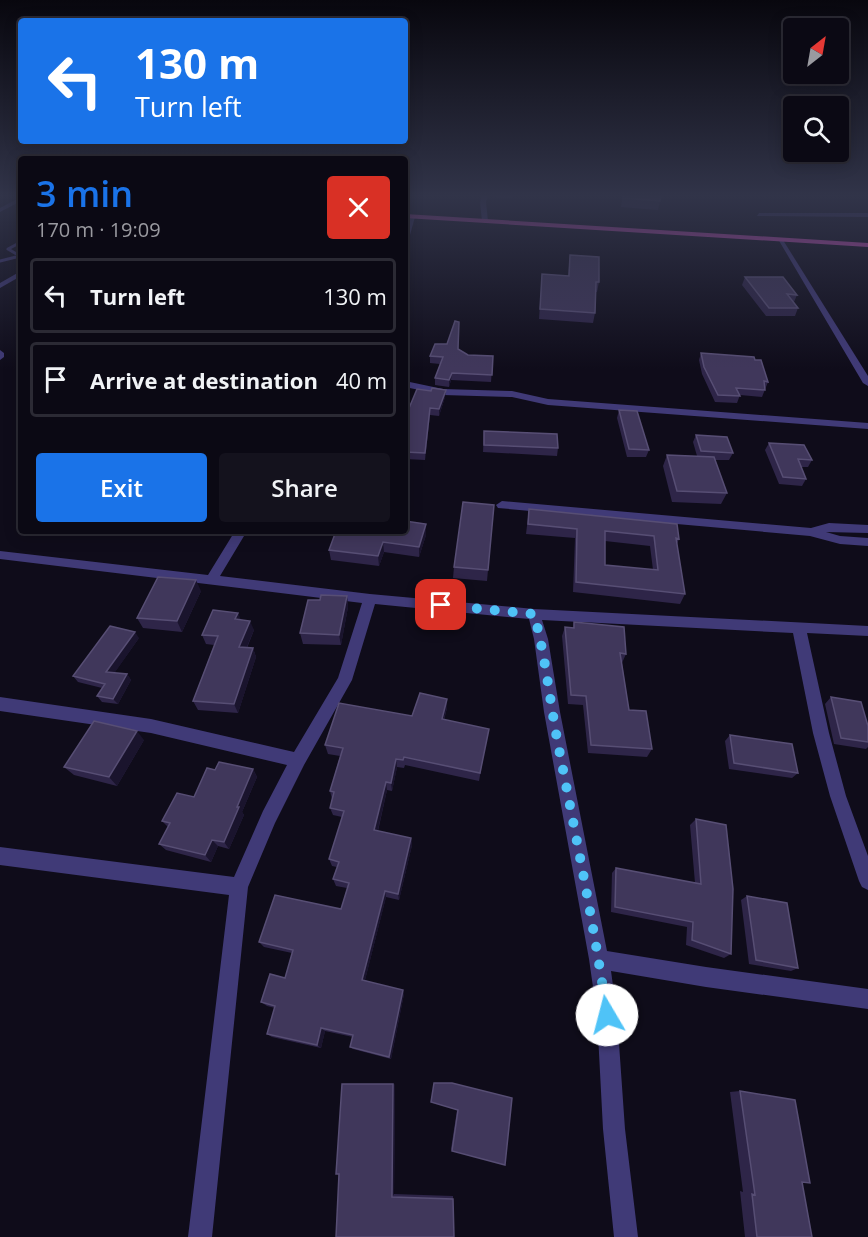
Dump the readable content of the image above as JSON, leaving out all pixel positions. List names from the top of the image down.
{
  "north": "top right",
  "page": {
    "turn": ["130 m", "Turn left"],
    "heading": ["3 min", "170 m · 19:09"],
    "list": [
      {
        "name": "Turn left",
        "value": "130 m"
      },
      {
        "name": "Arrive at destination",
        "value": "40 m"
      }
    ],
    "buttons": ["Exit", "Share"]
  }
}
